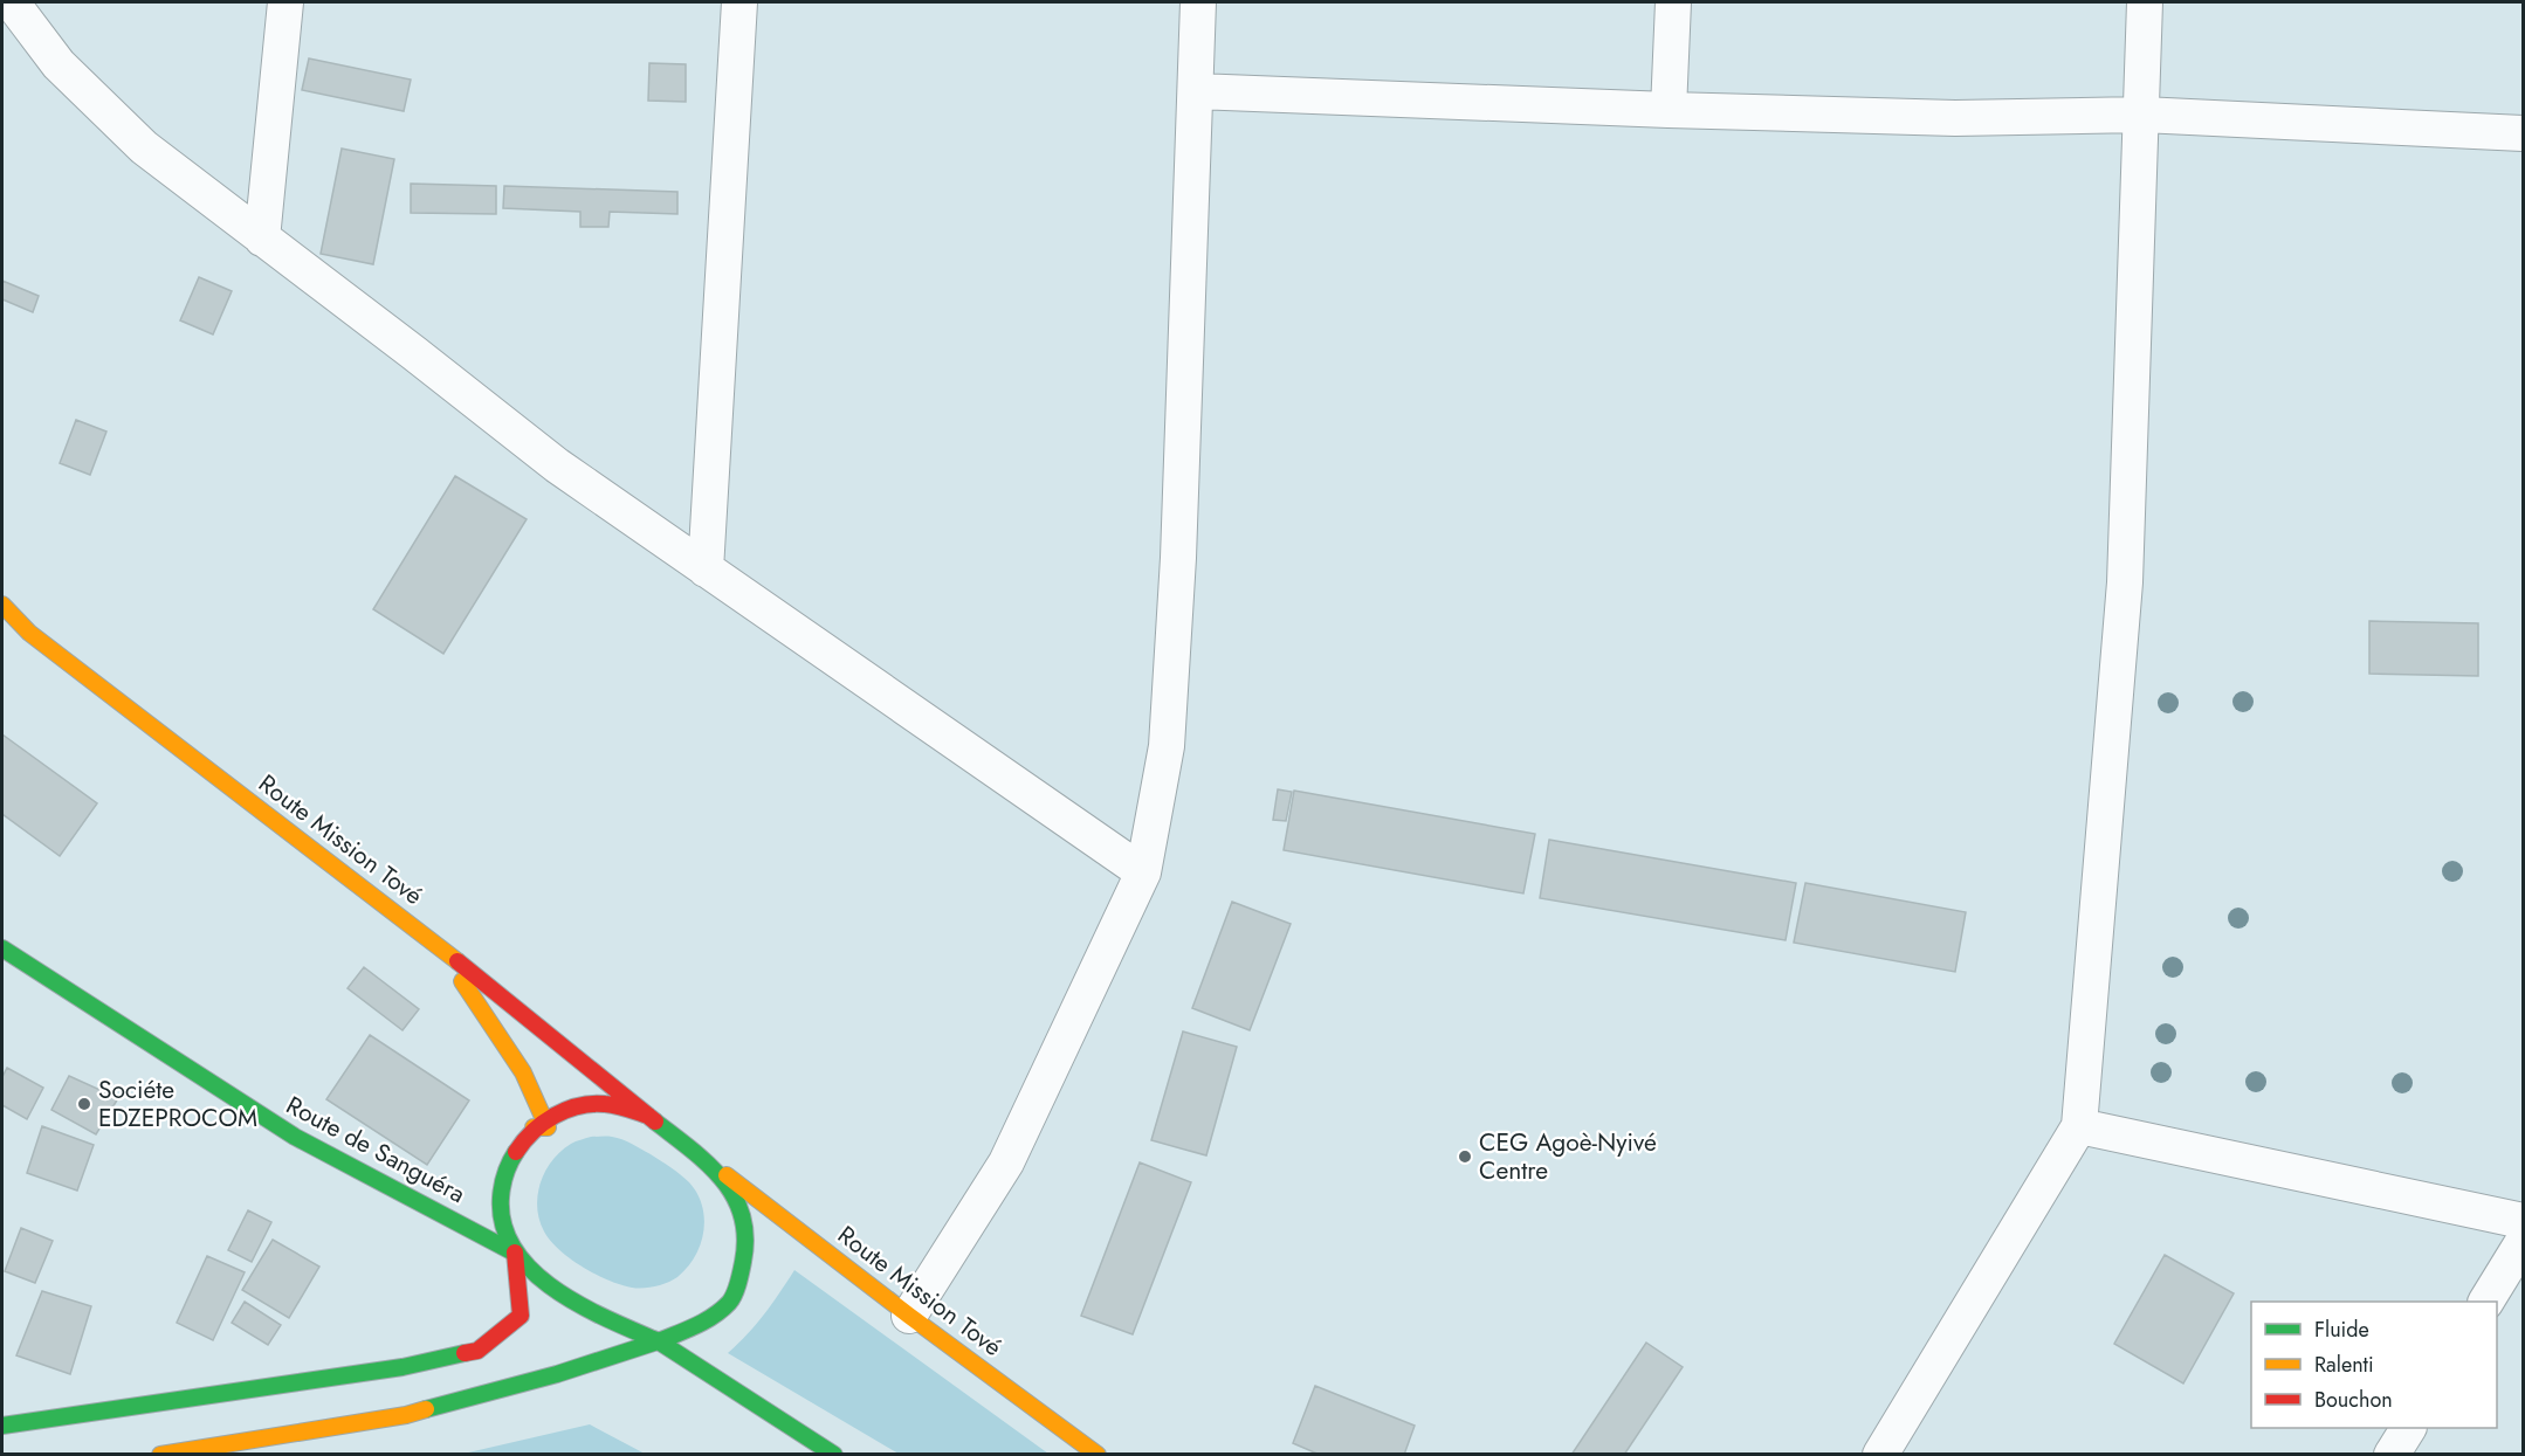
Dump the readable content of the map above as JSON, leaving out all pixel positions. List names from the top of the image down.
{
  "streets": {
    "street": ["Route Mission Tové", "Route de Sanguéra"]
  },
  "places": ["Sociéte EDZEPROCOM", "CEG Agoè-Nyivé Centre"],
  "legend": ["Fluide", "Ralenti", "Bouchon"]
}
